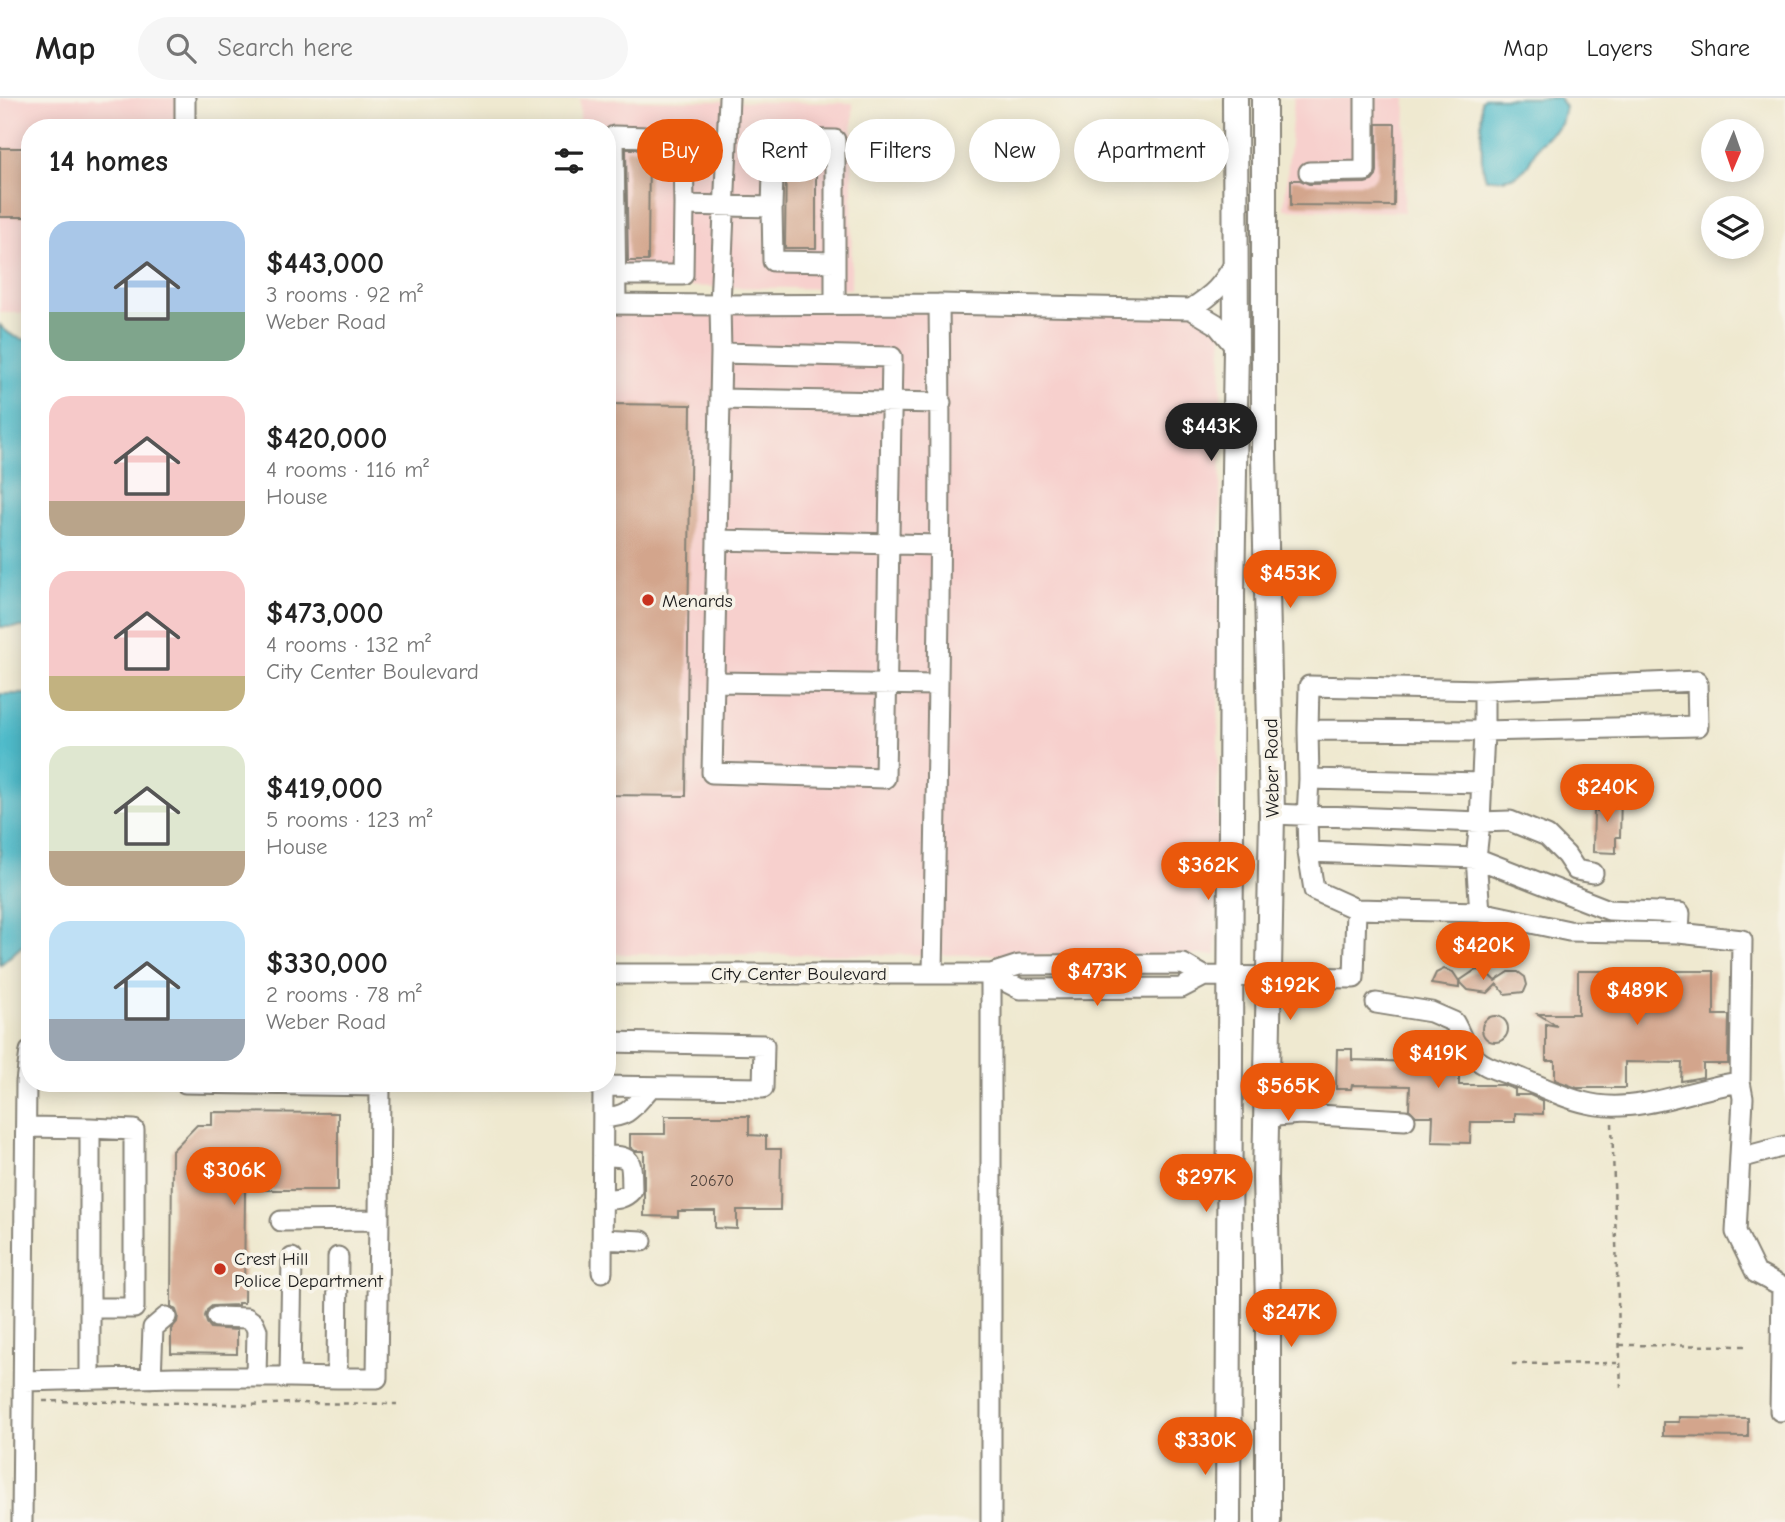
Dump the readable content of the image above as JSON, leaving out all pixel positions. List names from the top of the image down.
{
  "streets": {
    "main road": ["Weber Road"],
    "street": ["City Center Boulevard"]
  },
  "crossings": [
    ["Weber Road", "City Center Boulevard"]
  ],
  "places": ["Menards", "Crest Hill Police Department"],
  "house_numbers": ["20670"],
  "north": "bottom",
  "page": {
    "header": "Map",
    "search": "Search here",
    "nav": ["Map", "Layers", "Share"],
    "chip": [
      "Buy",
      "Rent",
      "Filters",
      "New",
      "Apartment"
    ],
    "heading": "14 homes",
    "list": [
      {
        "name": "$443,000",
        "note": "3 rooms · 92 m² · Weber Road"
      },
      {
        "name": "$420,000",
        "note": "4 rooms · 116 m² · House"
      },
      {
        "name": "$473,000",
        "note": "4 rooms · 132 m² · City Center Boulevard"
      },
      {
        "name": "$419,000",
        "note": "5 rooms · 123 m² · House"
      },
      {
        "name": "$330,000",
        "note": "2 rooms · 78 m² · Weber Road"
      }
    ],
    "price": [
      "$443K",
      "$453K",
      "$240K",
      "$362K",
      "$420K",
      "$473K",
      "$192K",
      "$489K",
      "$419K",
      "$565K",
      "$306K",
      "$297K",
      "$247K",
      "$330K"
    ]
  }
}
